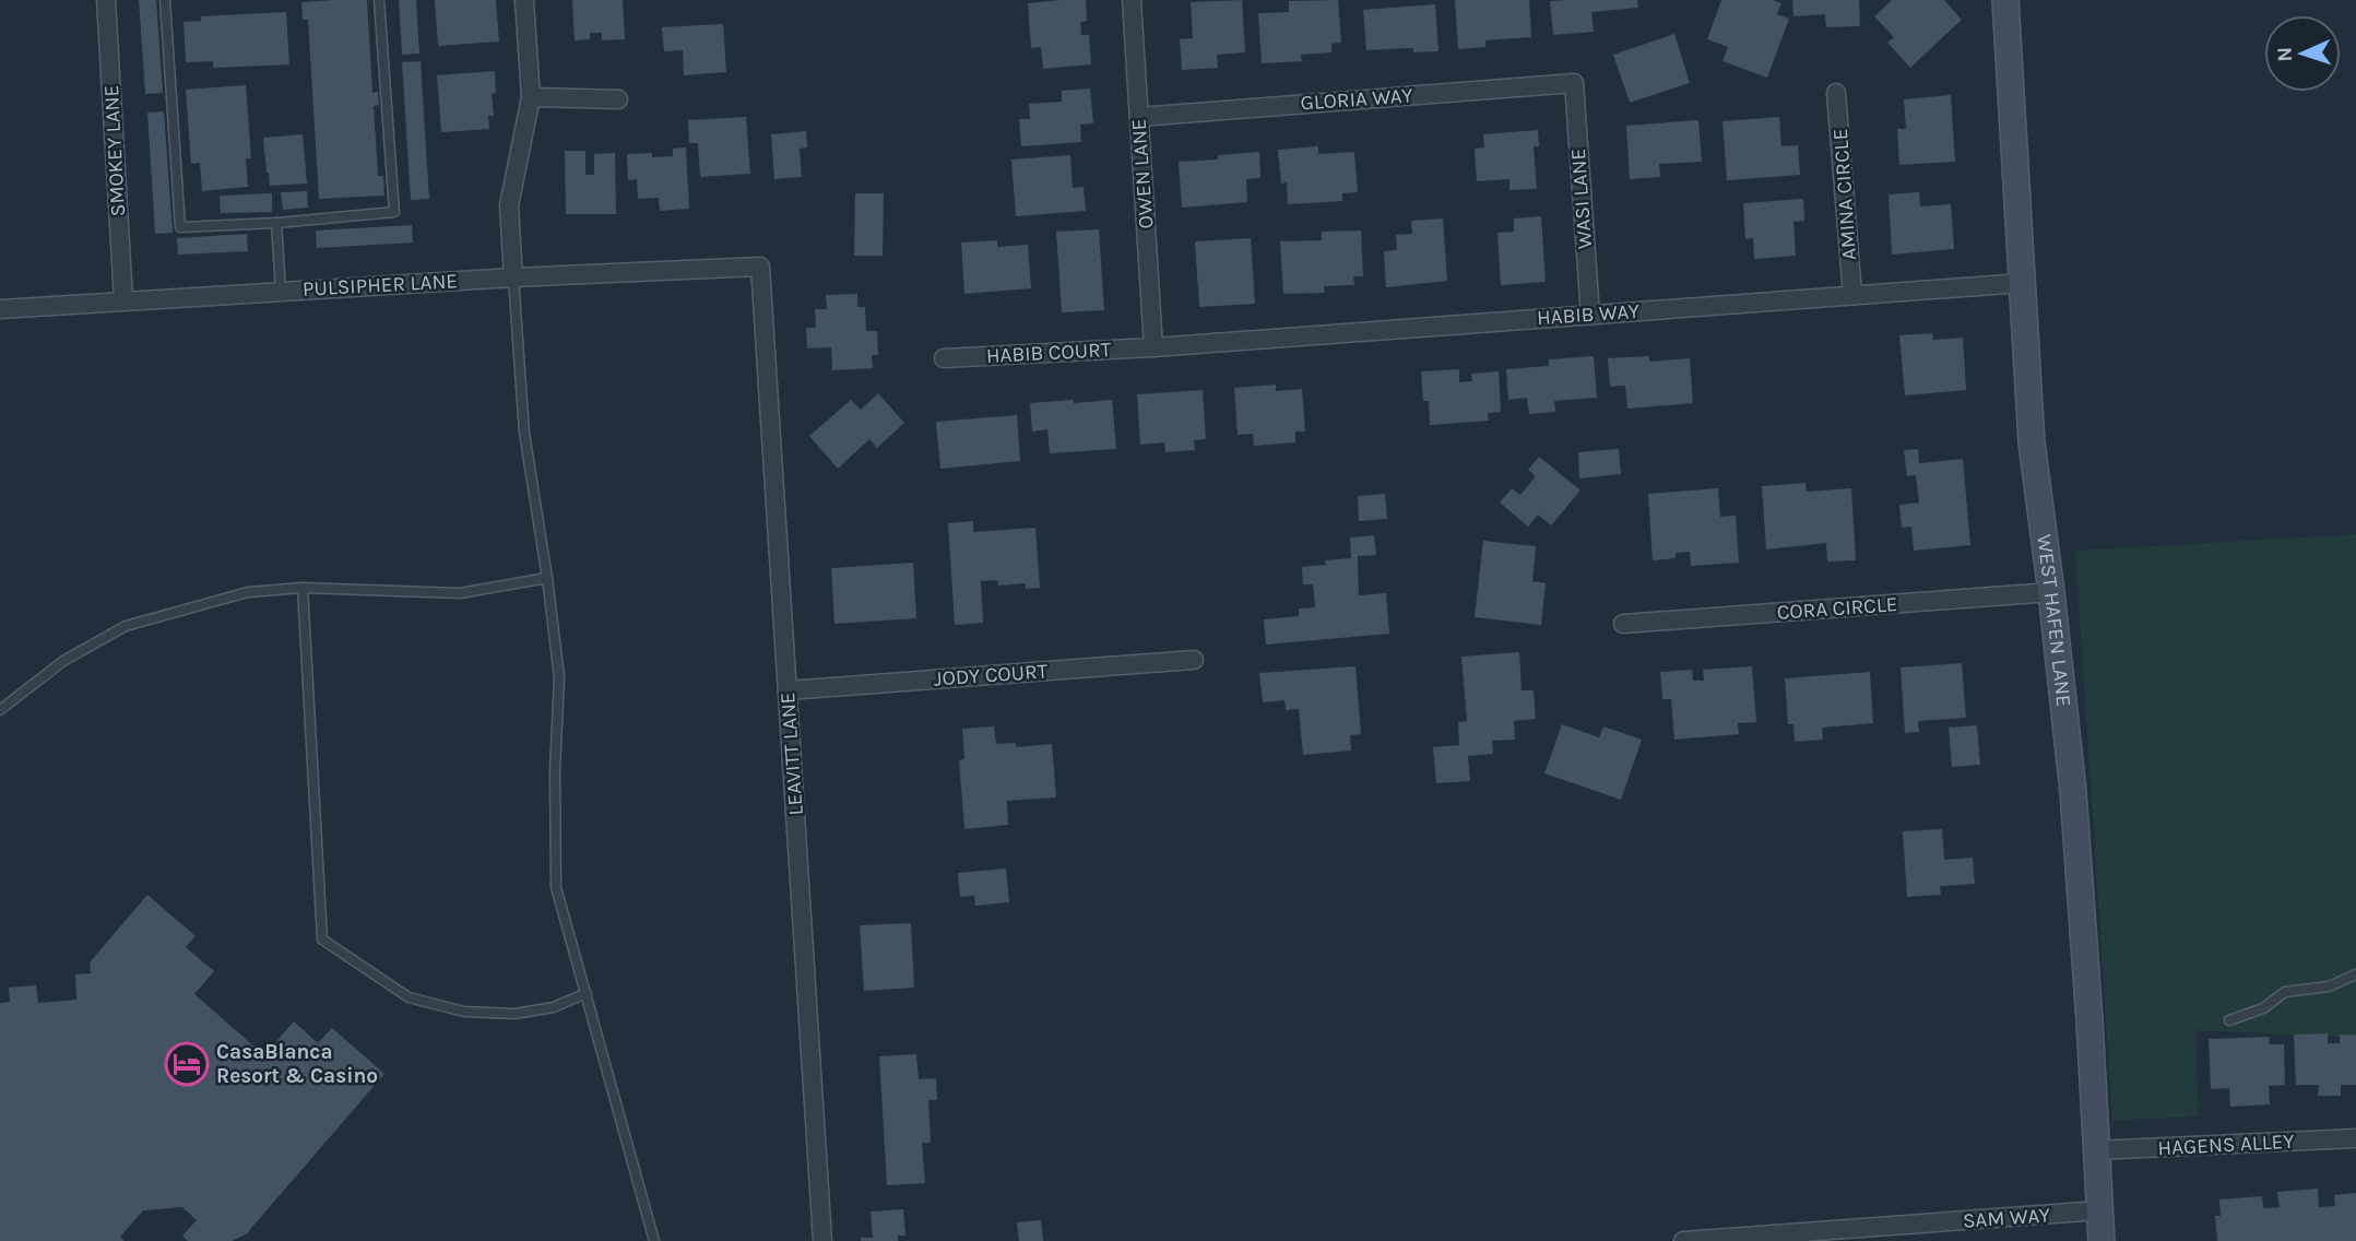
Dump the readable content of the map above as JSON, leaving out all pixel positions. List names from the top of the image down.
{
  "streets": {
    "main road": ["WEST HAFEN LANE"],
    "street": [
      "GLORIA WAY",
      "SMOKEY LANE",
      "OWEN LANE",
      "AMINA CIRCLE",
      "WASI LANE",
      "PULSIPHER LANE",
      "HABIB WAY",
      "HABIB COURT",
      "CORA CIRCLE",
      "JODY COURT",
      "LEAVITT LANE",
      "HAGENS ALLEY",
      "SAM WAY"
    ]
  },
  "crossings": [
    ["GLORIA WAY", "OWEN LANE"],
    ["GLORIA WAY", "WASI LANE"],
    ["SMOKEY LANE", "PULSIPHER LANE"],
    ["OWEN LANE", "HABIB WAY"],
    ["OWEN LANE", "HABIB COURT"],
    ["AMINA CIRCLE", "HABIB WAY"],
    ["WASI LANE", "HABIB WAY"],
    ["PULSIPHER LANE", "LEAVITT LANE"],
    ["HABIB WAY", "HABIB COURT"],
    ["HABIB WAY", "WEST HAFEN LANE"],
    ["CORA CIRCLE", "WEST HAFEN LANE"],
    ["WEST HAFEN LANE", "HAGENS ALLEY"],
    ["WEST HAFEN LANE", "SAM WAY"],
    ["JODY COURT", "LEAVITT LANE"]
  ],
  "places": {
    "hotel": ["CasaBlanca Resort & Casino"]
  },
  "north": "left"
}
